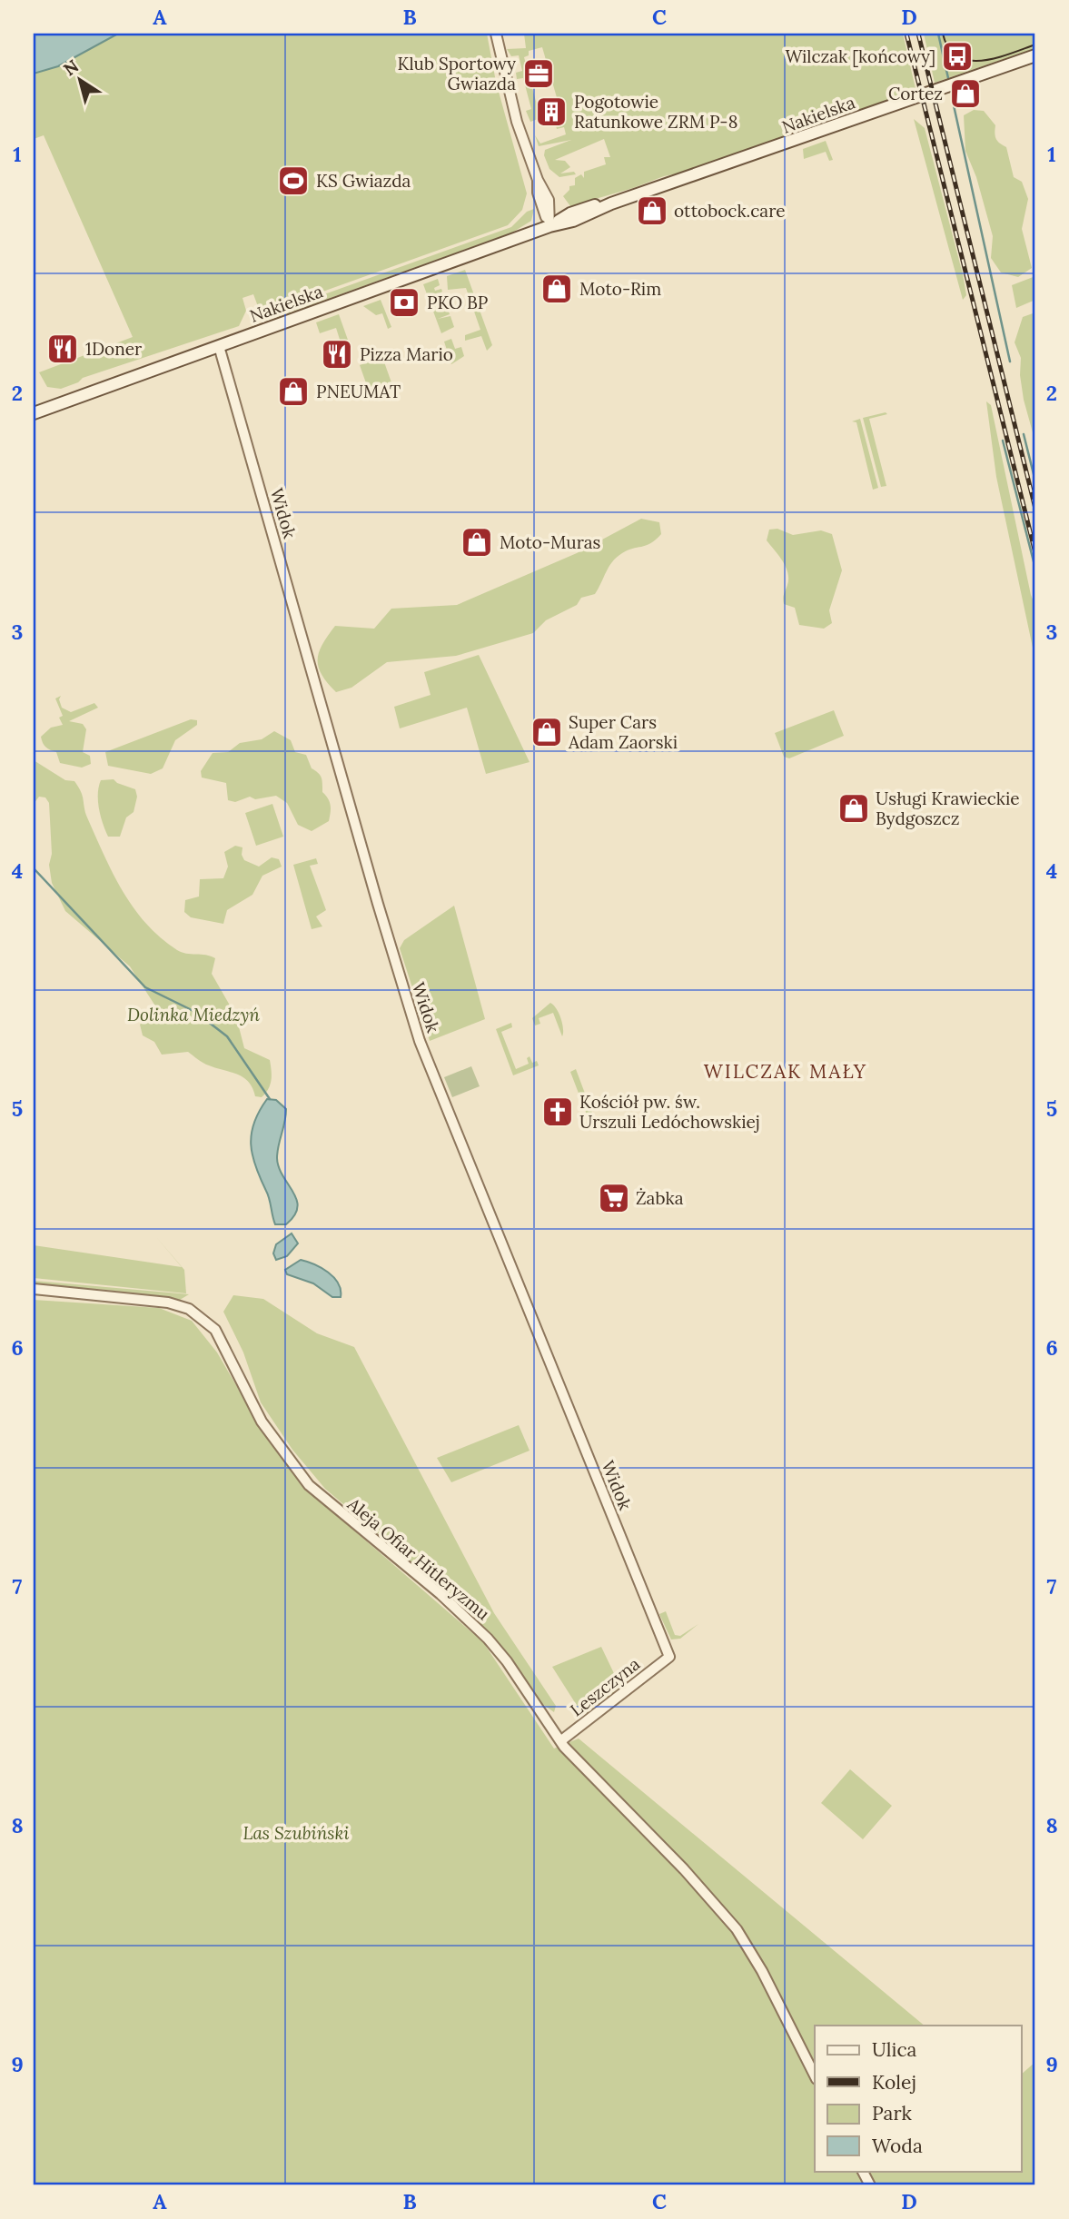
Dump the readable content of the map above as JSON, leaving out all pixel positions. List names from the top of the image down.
{
  "streets": {
    "main road": ["Nakielska"],
    "street": ["Widok", "Aleja Ofiar Hitleryzmu", "Leszczyna"]
  },
  "crossings": [
    ["Nakielska", "Widok"],
    ["Widok", "Leszczyna"],
    ["Aleja Ofiar Hitleryzmu", "Leszczyna"]
  ],
  "districts": ["WILCZAK MAŁY"],
  "parks": ["Dolinka Miedzyń", "Las Szubiński"],
  "places": {
    "bus stop": ["Wilczak [końcowy]"],
    "office": ["Klub Sportowy Gwiazda"],
    "shop": [
      "Cortez",
      "ottobock.care",
      "Moto-Rim",
      "PNEUMAT",
      "Moto-Muras",
      "Super Cars Adam Zaorski",
      "Usługi Krawieckie Bydgoszcz"
    ],
    "building": ["Pogotowie Ratunkowe ZRM P-8"],
    "sports": ["KS Gwiazda"],
    "bank": ["PKO BP"],
    "restaurant": ["1Doner", "Pizza Mario"],
    "church": ["Kościół pw. św. Urszuli Ledóchowskiej"],
    "supermarket": ["Żabka"]
  },
  "legend": [
    "Ulica",
    "Kolej",
    "Park",
    "Woda"
  ],
  "north": "top left",
  "grid": {
    "columns": [
      "A",
      "B",
      "C",
      "D"
    ],
    "rows": [
      "1",
      "2",
      "3",
      "4",
      "5",
      "6",
      "7",
      "8",
      "9"
    ]
  }
}
